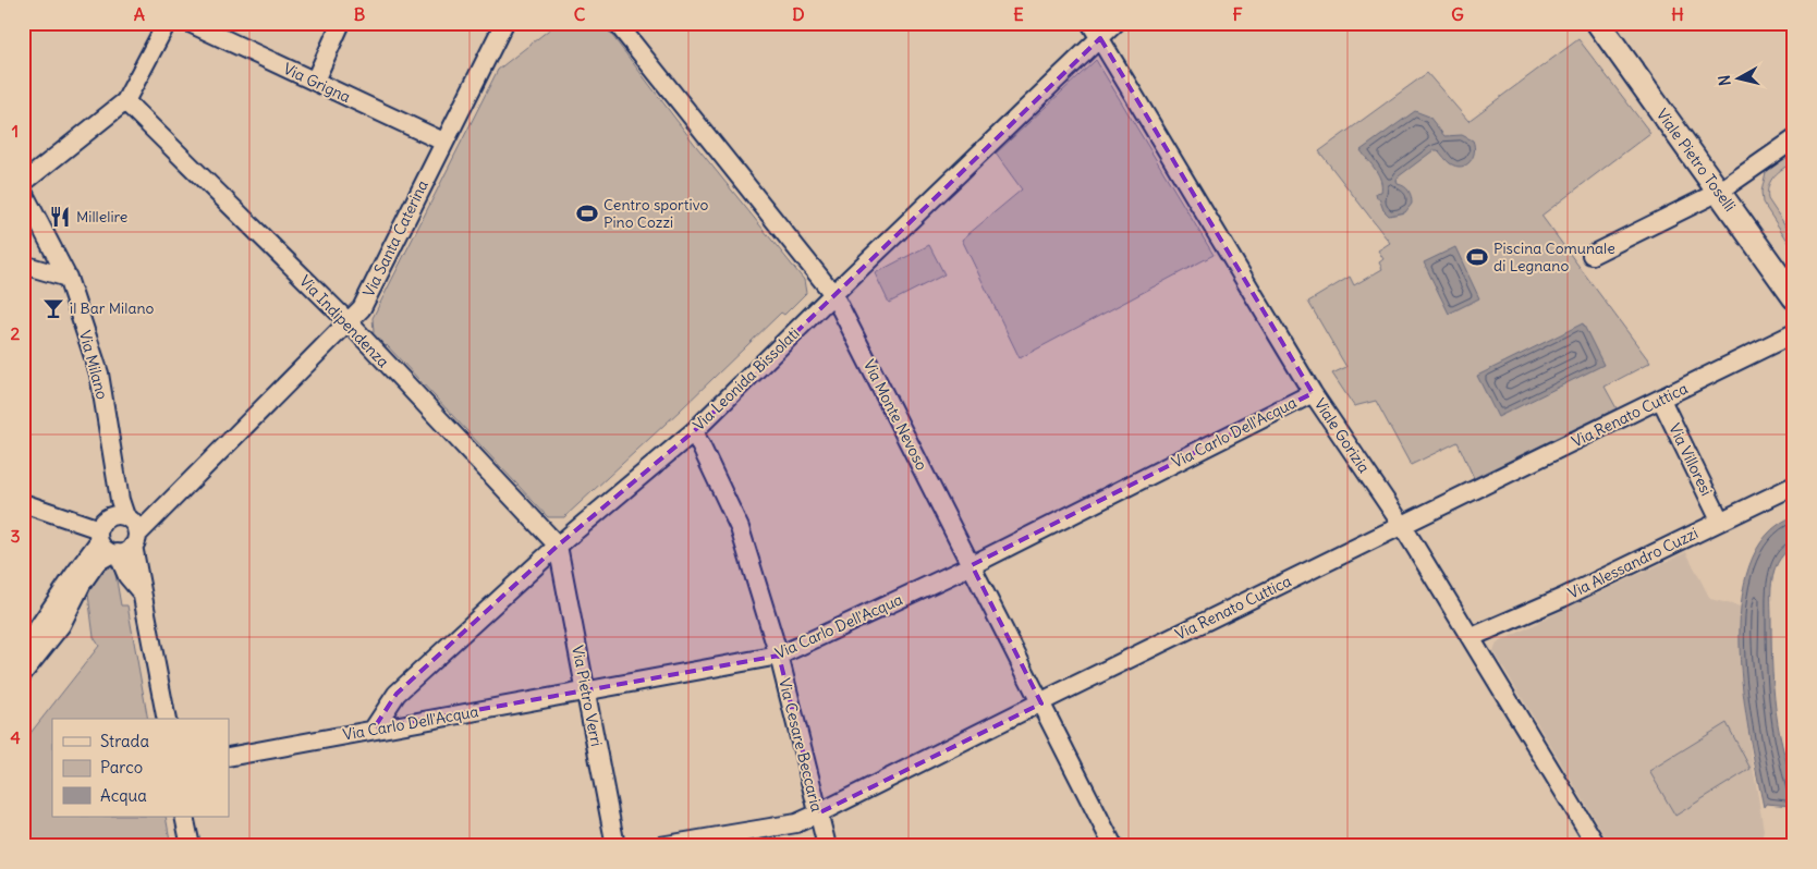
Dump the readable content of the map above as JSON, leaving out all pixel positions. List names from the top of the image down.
{
  "streets": {
    "main road": ["Viale Pietro Toselli"],
    "street": [
      "Via Grigna",
      "Via Santa Caterina",
      "Via Indipendenza",
      "Via Milano",
      "Via Leonida Bissolati",
      "Via Monte Nevoso",
      "Via Renato Cuttica",
      "Via Carlo Dell'Acqua",
      "Viale Gorizia",
      "Via Villoresi",
      "Via Alessandro Cuzzi",
      "Via Pietro Verri",
      "Via Cesare Beccaria"
    ]
  },
  "crossings": [
    ["Via Grigna", "Via Santa Caterina"],
    ["Via Santa Caterina", "Via Indipendenza"],
    ["Via Santa Caterina", "Via Milano"],
    ["Via Indipendenza", "Via Leonida Bissolati"],
    ["Via Indipendenza", "Via Pietro Verri"],
    ["Via Leonida Bissolati", "Via Monte Nevoso"],
    ["Via Leonida Bissolati", "Via Carlo Dell'Acqua"],
    ["Via Leonida Bissolati", "Viale Gorizia"],
    ["Via Leonida Bissolati", "Via Pietro Verri"],
    ["Via Leonida Bissolati", "Via Cesare Beccaria"],
    ["Via Monte Nevoso", "Via Renato Cuttica"],
    ["Via Monte Nevoso", "Via Carlo Dell'Acqua"],
    ["Via Renato Cuttica", "Viale Gorizia"],
    ["Via Renato Cuttica", "Via Villoresi"],
    ["Via Renato Cuttica", "Via Cesare Beccaria"],
    ["Via Carlo Dell'Acqua", "Viale Gorizia"],
    ["Via Carlo Dell'Acqua", "Via Pietro Verri"],
    ["Via Carlo Dell'Acqua", "Via Cesare Beccaria"],
    ["Viale Gorizia", "Via Alessandro Cuzzi"],
    ["Via Villoresi", "Via Alessandro Cuzzi"]
  ],
  "places": {
    "sports": ["Centro sportivo Pino Cozzi", "Piscina Comunale di Legnano"],
    "restaurant": ["Millelire"],
    "bar": ["il Bar Milano"]
  },
  "legend": ["Strada", "Parco", "Acqua"],
  "north": "left",
  "grid": {
    "columns": [
      "A",
      "B",
      "C",
      "D",
      "E",
      "F",
      "G",
      "H"
    ],
    "rows": [
      "1",
      "2",
      "3",
      "4"
    ]
  }
}
